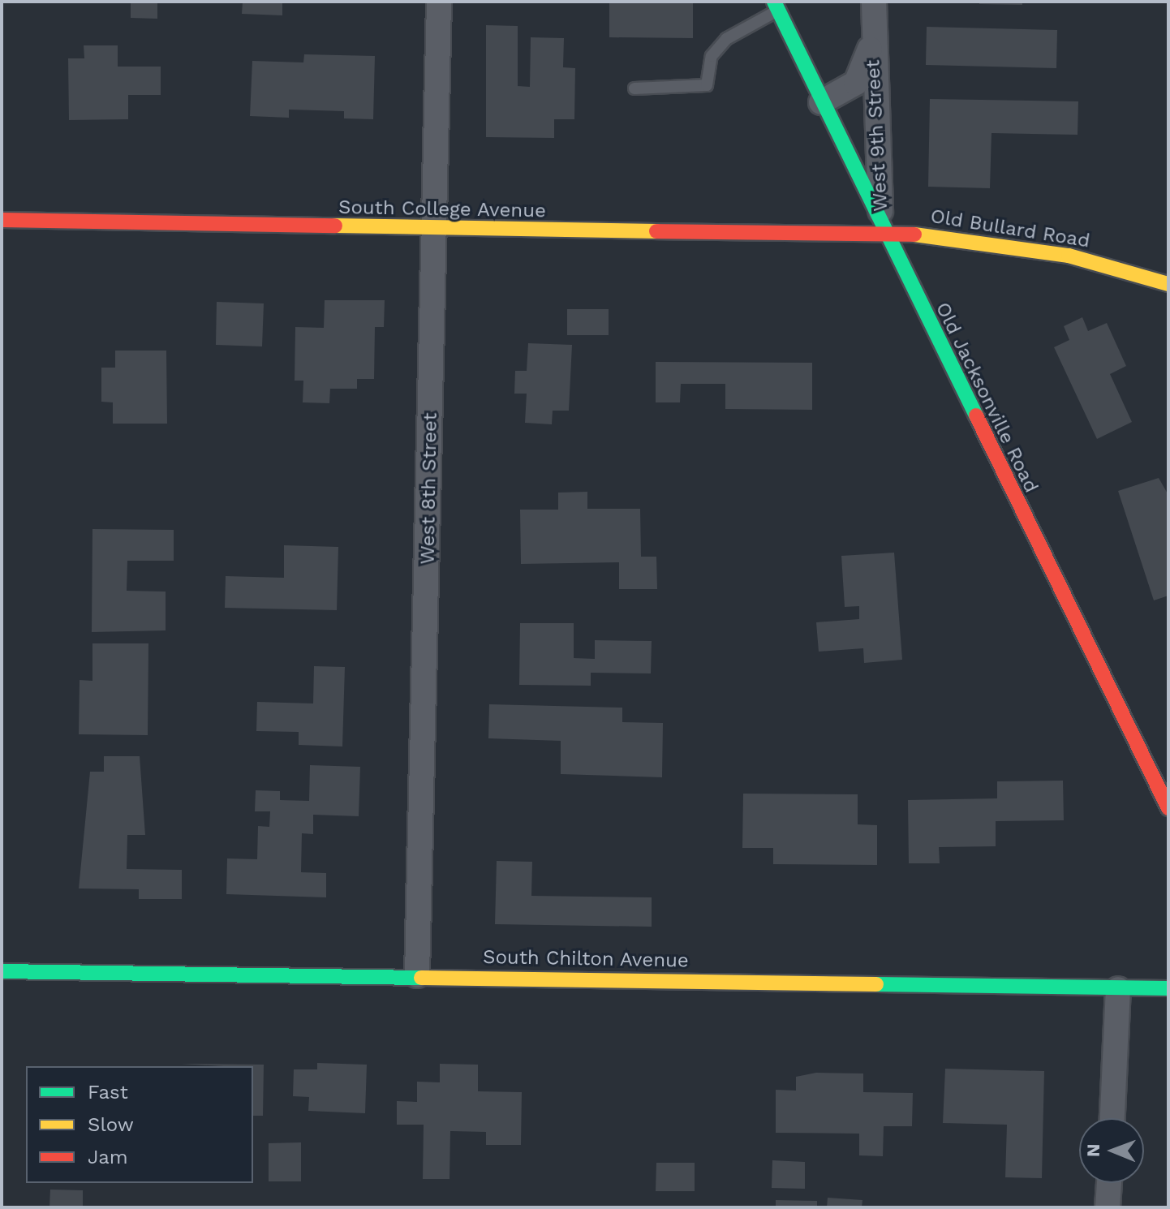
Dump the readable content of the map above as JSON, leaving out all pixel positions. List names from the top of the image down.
{
  "streets": {
    "street": [
      "West 9th Street",
      "South College Avenue",
      "Old Bullard Road",
      "Old Jacksonville Road",
      "West 8th Street",
      "South Chilton Avenue"
    ]
  },
  "crossings": [
    ["West 9th Street", "South College Avenue"],
    ["West 9th Street", "Old Bullard Road"],
    ["West 9th Street", "Old Jacksonville Road"],
    ["South College Avenue", "Old Bullard Road"],
    ["South College Avenue", "Old Jacksonville Road"],
    ["South College Avenue", "West 8th Street"],
    ["Old Bullard Road", "Old Jacksonville Road"],
    ["West 8th Street", "South Chilton Avenue"]
  ],
  "legend": ["Fast", "Slow", "Jam"],
  "north": "left"
}
